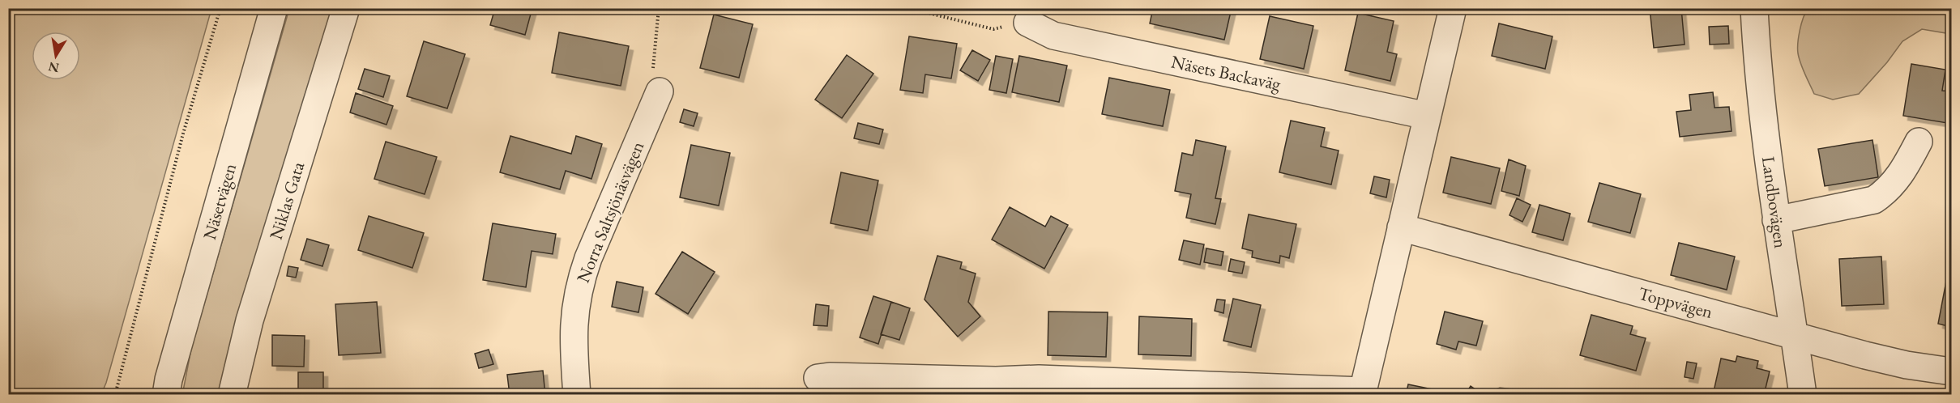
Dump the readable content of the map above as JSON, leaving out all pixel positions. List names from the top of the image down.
{
  "streets": {
    "street": [
      "Näsets Backaväg",
      "Niklas Gata",
      "Näsetvägen",
      "Landbovägen",
      "Norra Saltsjönäsvägen",
      "Toppvägen"
    ]
  },
  "crossings": [
    ["Landbovägen", "Toppvägen"]
  ],
  "north": "bottom"
}
